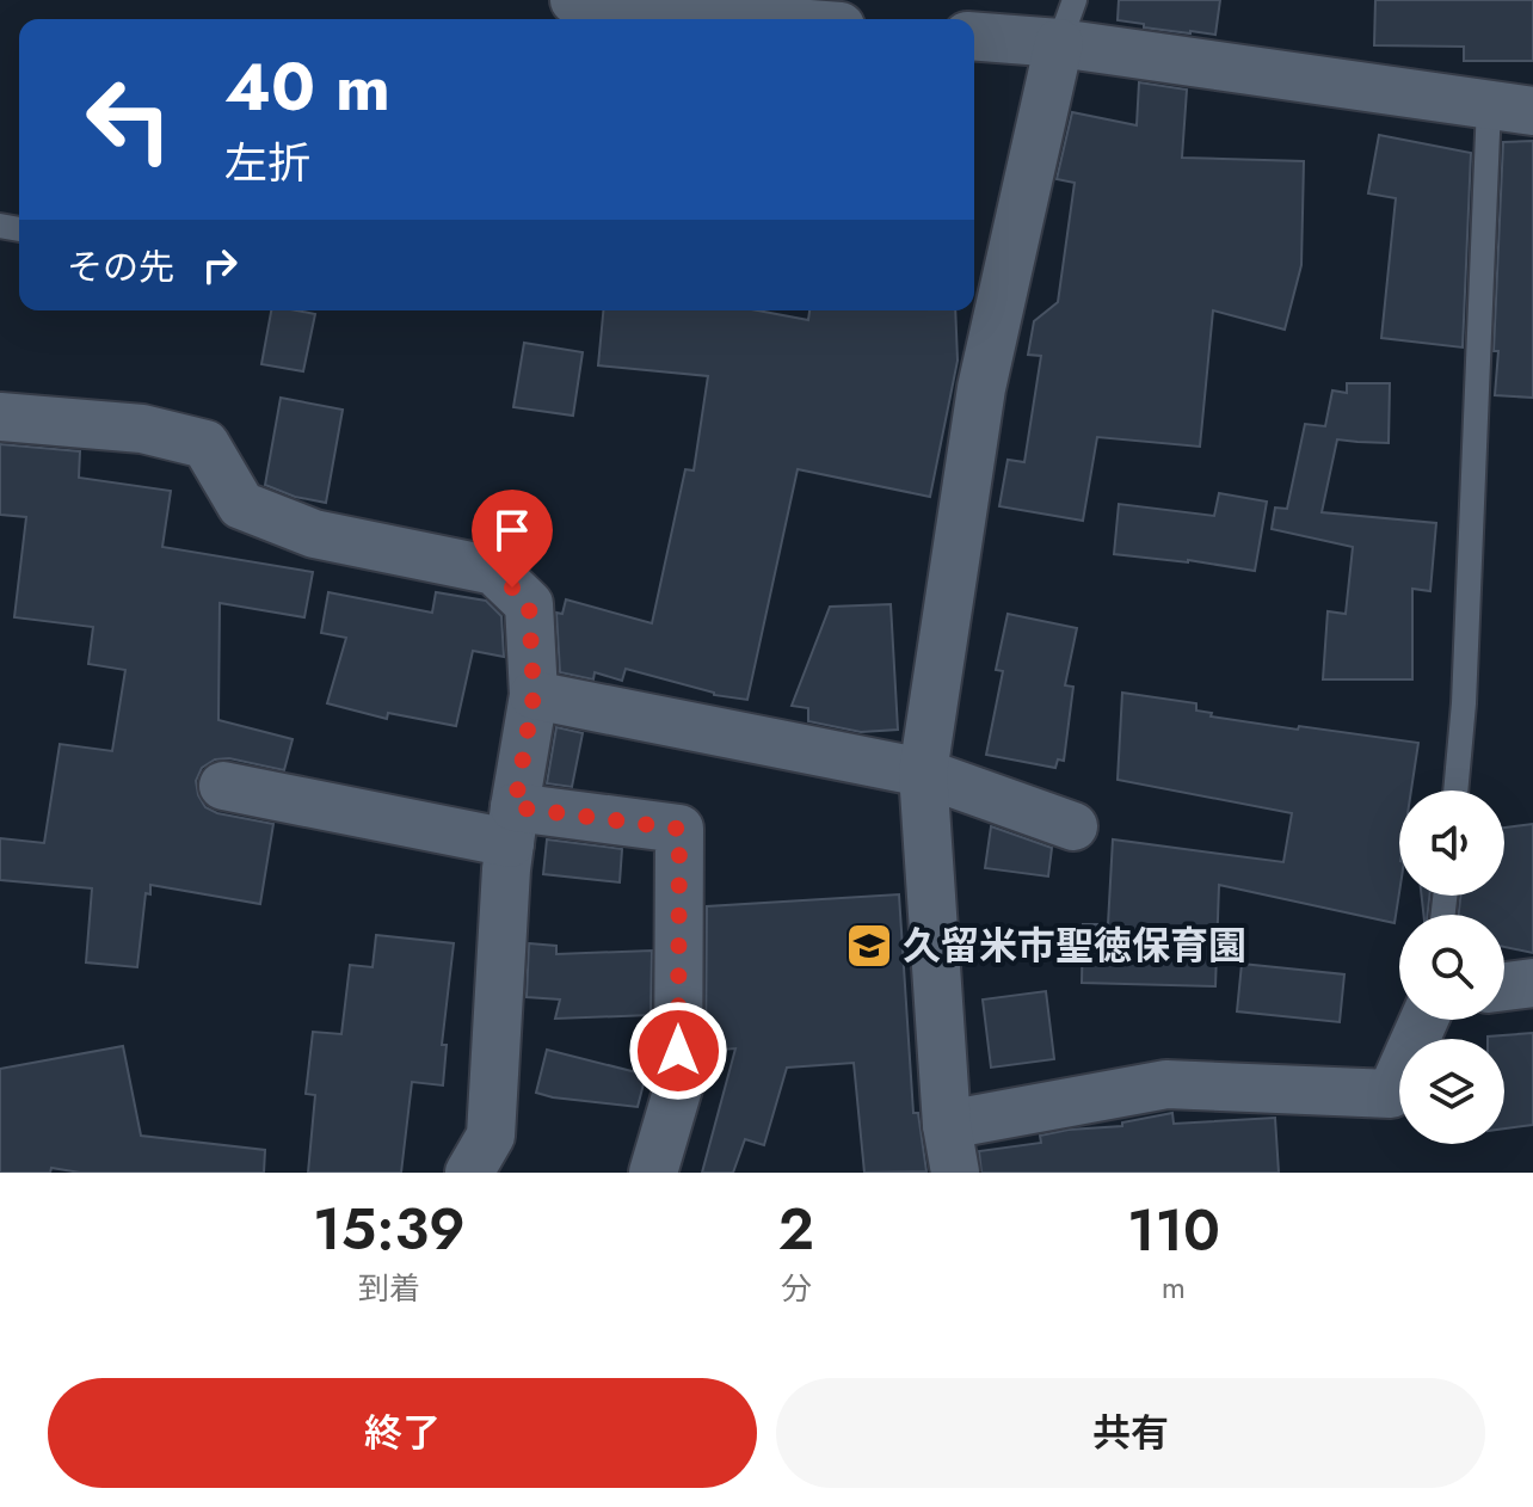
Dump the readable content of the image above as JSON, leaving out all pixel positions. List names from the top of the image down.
{
  "places": {
    "school or university": ["久留米市聖徳保育園"]
  },
  "page": {
    "turn": ["40 m", "左折"],
    "then": "その先",
    "eta": [
      "15:39",
      "到着",
      "2",
      "分",
      "110",
      "m"
    ],
    "buttons": ["終了", "共有"]
  }
}
